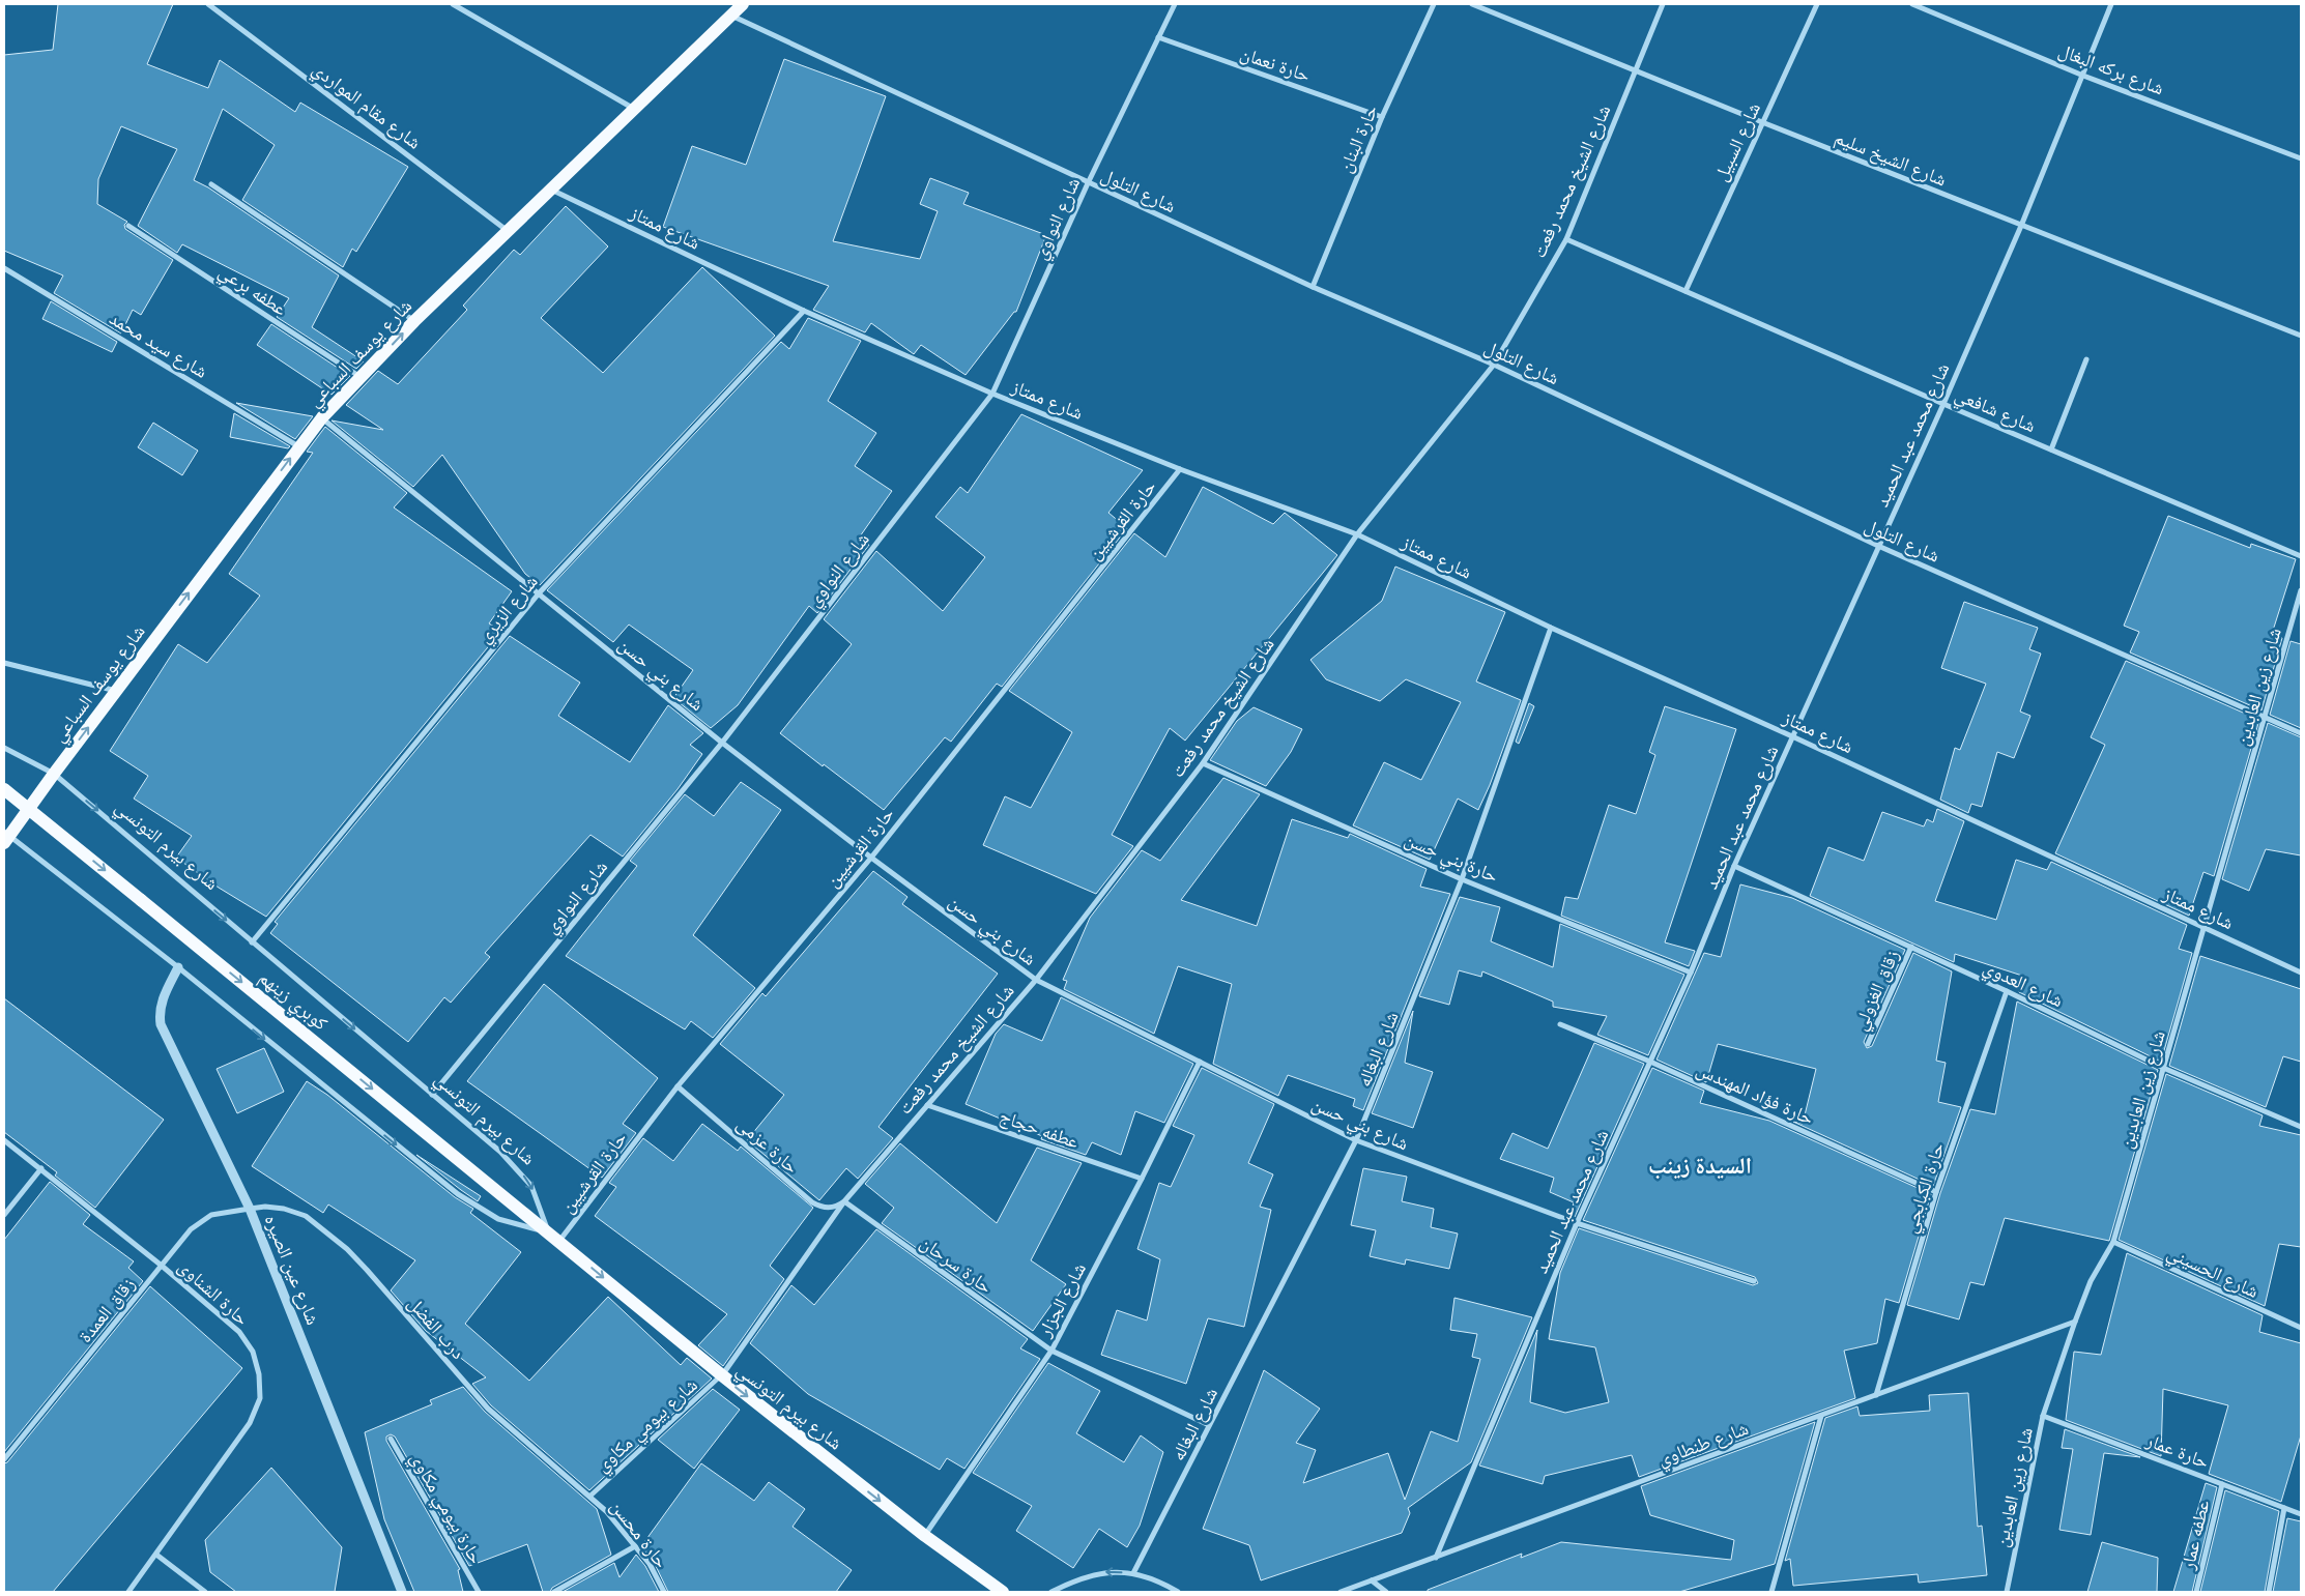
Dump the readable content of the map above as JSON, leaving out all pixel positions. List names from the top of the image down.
{
  "streets": {
    "main road": ["شارع يوسف السباعي", "شارع بيرم التونسي", "كوبري زينهم"],
    "street": [
      "حارة نعمان",
      "شارع بركه البغال",
      "شارع مقام المواردي",
      "حارة البنان",
      "شارع السبيل",
      "شارع الشيخ سليم",
      "شارع الشيخ محمد رفعت",
      "شارع التلول",
      "شارع النواوي",
      "شارع ممتاز",
      "عطفه برعي",
      "شارع سيد محمد",
      "شارع شافعي",
      "شارع محمد عبد الحميد",
      "حارة القرشيين",
      "شارع الزيري",
      "شارع بني حسن",
      "شارع زين العابدين",
      "حارة بني حسن",
      "شارع العدوي",
      "زقاق الغزولي",
      "شارع البغاله",
      "حارة فؤاد المهندس",
      "عطفه حجاج",
      "حارة عزمى",
      "حارة الكبابجي",
      "حارة سرحان",
      "شارع عين الصيره",
      "شارع الحسيني",
      "حارة الشناوى",
      "شارع الجزار",
      "زقاق العمدة",
      "درب الفضل",
      "شارع بيومي مكاوي",
      "شارع طنطاوي",
      "حارة عمار",
      "حارة بيومي مكاوي",
      "حارة محسن",
      "عطفه عمار"
    ]
  },
  "crossings": [
    ["حارة نعمان", "حارة البنان"],
    ["حارة نعمان", "شارع النواوي"],
    ["شارع بركه البغال", "شارع محمد عبد الحميد"],
    ["شارع مقام المواردي", "شارع يوسف السباعي"],
    ["حارة البنان", "شارع التلول"],
    ["شارع السبيل", "شارع الشيخ سليم"],
    ["شارع السبيل", "شارع شافعي"],
    ["شارع الشيخ سليم", "شارع الشيخ محمد رفعت"],
    ["شارع الشيخ سليم", "شارع محمد عبد الحميد"],
    ["شارع الشيخ محمد رفعت", "شارع التلول"],
    ["شارع الشيخ محمد رفعت", "شارع ممتاز"],
    ["شارع الشيخ محمد رفعت", "شارع شافعي"],
    ["شارع الشيخ محمد رفعت", "شارع بني حسن"],
    ["شارع الشيخ محمد رفعت", "شارع بيرم التونسي"],
    ["شارع الشيخ محمد رفعت", "حارة بني حسن"],
    ["شارع الشيخ محمد رفعت", "عطفه حجاج"],
    ["شارع الشيخ محمد رفعت", "حارة عزمى"],
    ["شارع الشيخ محمد رفعت", "حارة سرحان"],
    ["شارع الشيخ محمد رفعت", "شارع بيومي مكاوي"],
    ["شارع التلول", "شارع النواوي"],
    ["شارع التلول", "شارع يوسف السباعي"],
    ["شارع التلول", "شارع محمد عبد الحميد"],
    ["شارع التلول", "شارع زين العابدين"],
    ["شارع النواوي", "شارع ممتاز"],
    ["شارع النواوي", "شارع بني حسن"],
    ["شارع النواوي", "شارع بيرم التونسي"],
    ["شارع ممتاز", "شارع يوسف السباعي"],
    ["شارع ممتاز", "شارع محمد عبد الحميد"],
    ["شارع ممتاز", "حارة القرشيين"],
    ["شارع ممتاز", "شارع الزيري"],
    ["شارع ممتاز", "شارع زين العابدين"],
    ["شارع ممتاز", "شارع البغاله"],
    ["عطفه برعي", "شارع يوسف السباعي"],
    ["شارع سيد محمد", "شارع يوسف السباعي"],
    ["شارع يوسف السباعي", "شارع بني حسن"],
    ["شارع يوسف السباعي", "شارع بيرم التونسي"],
    ["شارع شافعي", "شارع محمد عبد الحميد"],
    ["شارع محمد عبد الحميد", "شارع بني حسن"],
    ["شارع محمد عبد الحميد", "حارة بني حسن"],
    ["شارع محمد عبد الحميد", "شارع العدوي"],
    ["شارع محمد عبد الحميد", "حارة فؤاد المهندس"],
    ["شارع محمد عبد الحميد", "شارع طنطاوي"],
    ["حارة القرشيين", "شارع بني حسن"],
    ["حارة القرشيين", "شارع بيرم التونسي"],
    ["حارة القرشيين", "كوبري زينهم"],
    ["حارة القرشيين", "حارة عزمى"],
    ["شارع الزيري", "شارع بني حسن"],
    ["شارع الزيري", "شارع بيرم التونسي"],
    ["شارع بني حسن", "شارع البغاله"],
    ["شارع بني حسن", "شارع الجزار"],
    ["شارع زين العابدين", "شارع العدوي"],
    ["شارع زين العابدين", "شارع الحسيني"],
    ["شارع زين العابدين", "شارع طنطاوي"],
    ["شارع زين العابدين", "حارة عمار"],
    ["شارع بيرم التونسي", "كوبري زينهم"],
    ["شارع بيرم التونسي", "شارع الجزار"],
    ["شارع بيرم التونسي", "شارع بيومي مكاوي"],
    ["حارة بني حسن", "شارع البغاله"],
    ["شارع العدوي", "زقاق الغزولي"],
    ["شارع العدوي", "حارة الكبابجي"],
    ["شارع البغاله", "حارة سرحان"],
    ["حارة فؤاد المهندس", "حارة الكبابجي"],
    ["عطفه حجاج", "شارع الجزار"],
    ["حارة عزمى", "حارة سرحان"],
    ["حارة الكبابجي", "شارع طنطاوي"],
    ["حارة سرحان", "شارع الجزار"],
    ["شارع عين الصيره", "زقاق العمدة"],
    ["شارع عين الصيره", "درب الفضل"],
    ["حارة الشناوى", "زقاق العمدة"],
    ["زقاق العمدة", "درب الفضل"],
    ["درب الفضل", "شارع بيومي مكاوي"],
    ["درب الفضل", "حارة محسن"],
    ["شارع بيومي مكاوي", "حارة محسن"],
    ["حارة عمار", "عطفه عمار"]
  ],
  "one_way": ["شارع يوسف السباعي", "شارع بيرم التونسي", "كوبري زينهم"],
  "districts": ["السيدة زينب"]
}
